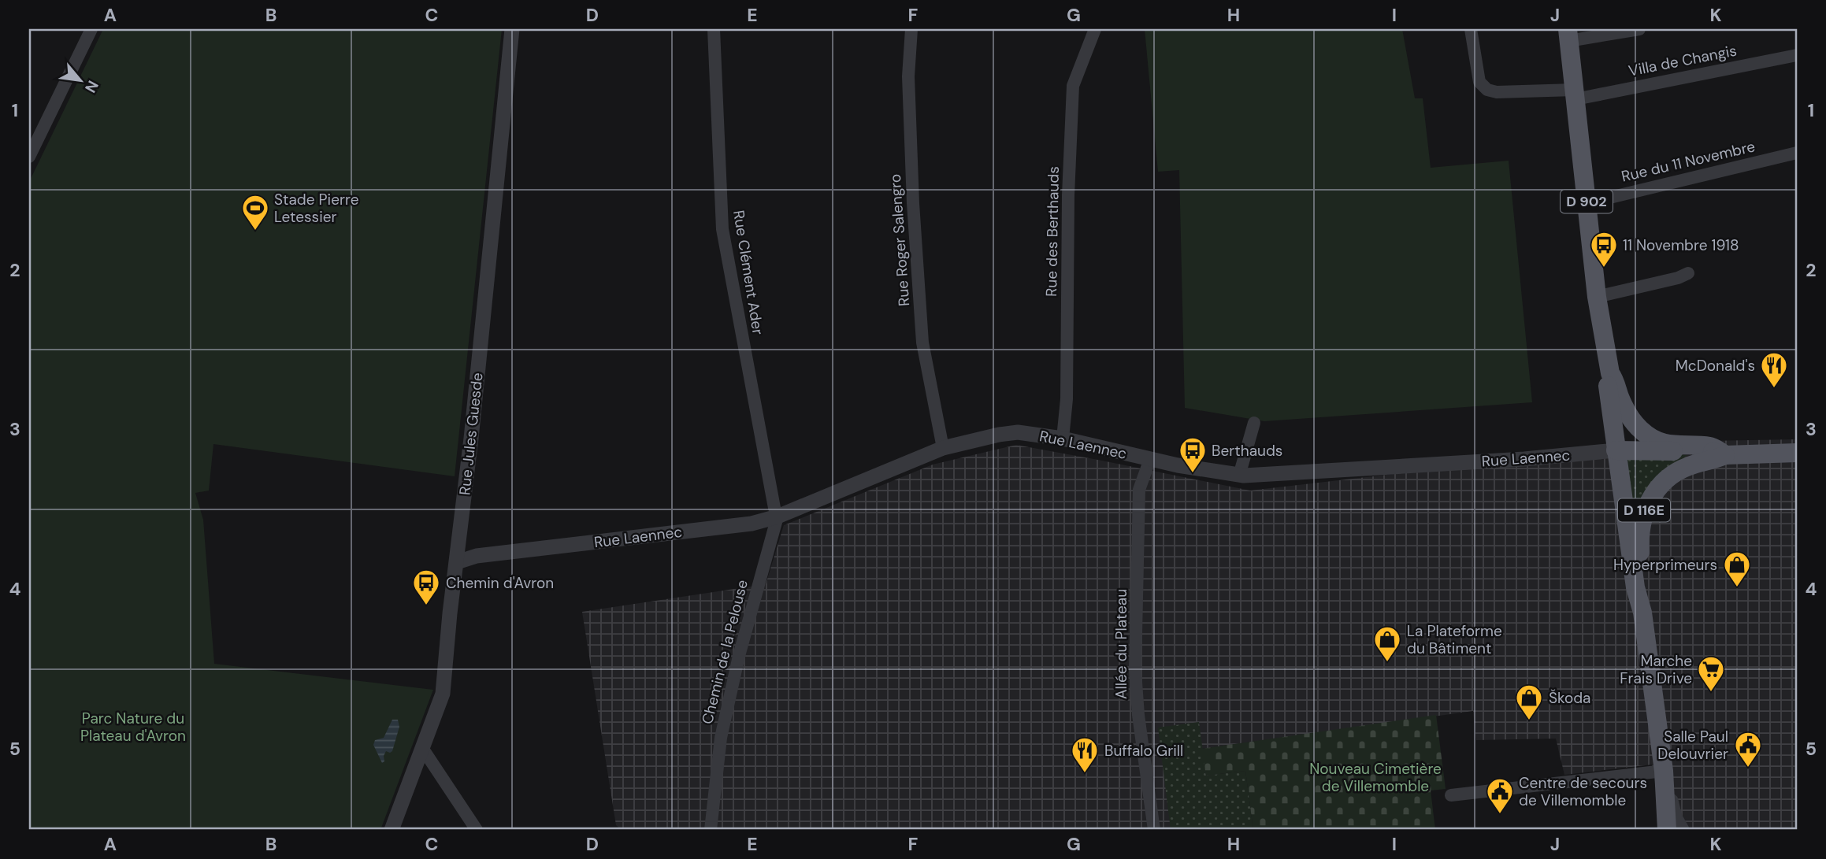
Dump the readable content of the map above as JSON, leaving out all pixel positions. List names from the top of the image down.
{
  "streets": {
    "main road": ["D 902", "Rue Laennec", "D 116E"],
    "street": [
      "Villa de Changis",
      "Rue du 11 Novembre",
      "Rue des Berthauds",
      "Rue Roger Salengro",
      "Rue Clément Ader",
      "Rue Jules Guesde",
      "Allée du Plateau",
      "Chemin de la Pelouse"
    ]
  },
  "crossings": [
    ["Villa de Changis", "D 902"],
    ["Rue du 11 Novembre", "D 902"],
    ["D 902", "Rue Laennec"],
    ["Rue des Berthauds", "Rue Laennec"],
    ["Rue Roger Salengro", "Rue Laennec"],
    ["Rue Clément Ader", "Rue Laennec"],
    ["Rue Clément Ader", "Chemin de la Pelouse"],
    ["Rue Jules Guesde", "Rue Laennec"],
    ["Rue Laennec", "Allée du Plateau"],
    ["Rue Laennec", "Chemin de la Pelouse"]
  ],
  "parks": ["Parc Nature du Plateau d'Avron", "Nouveau Cimetière de Villemomble"],
  "places": {
    "sports": ["Stade Pierre Letessier"],
    "bus stop": ["11 Novembre 1918", "Berthauds", "Chemin d'Avron"],
    "restaurant": ["McDonald's", "Buffalo Grill"],
    "shop": ["Hyperprimeurs", "La Plateforme du Bâtiment", "Škoda"],
    "supermarket": ["Marche Frais Drive"],
    "public building": ["Salle Paul Delouvrier", "Centre de secours de Villemomble"]
  },
  "north": "bottom right",
  "grid": {
    "columns": [
      "A",
      "B",
      "C",
      "D",
      "E",
      "F",
      "G",
      "H",
      "I",
      "J",
      "K"
    ],
    "rows": [
      "1",
      "2",
      "3",
      "4",
      "5"
    ]
  }
}
